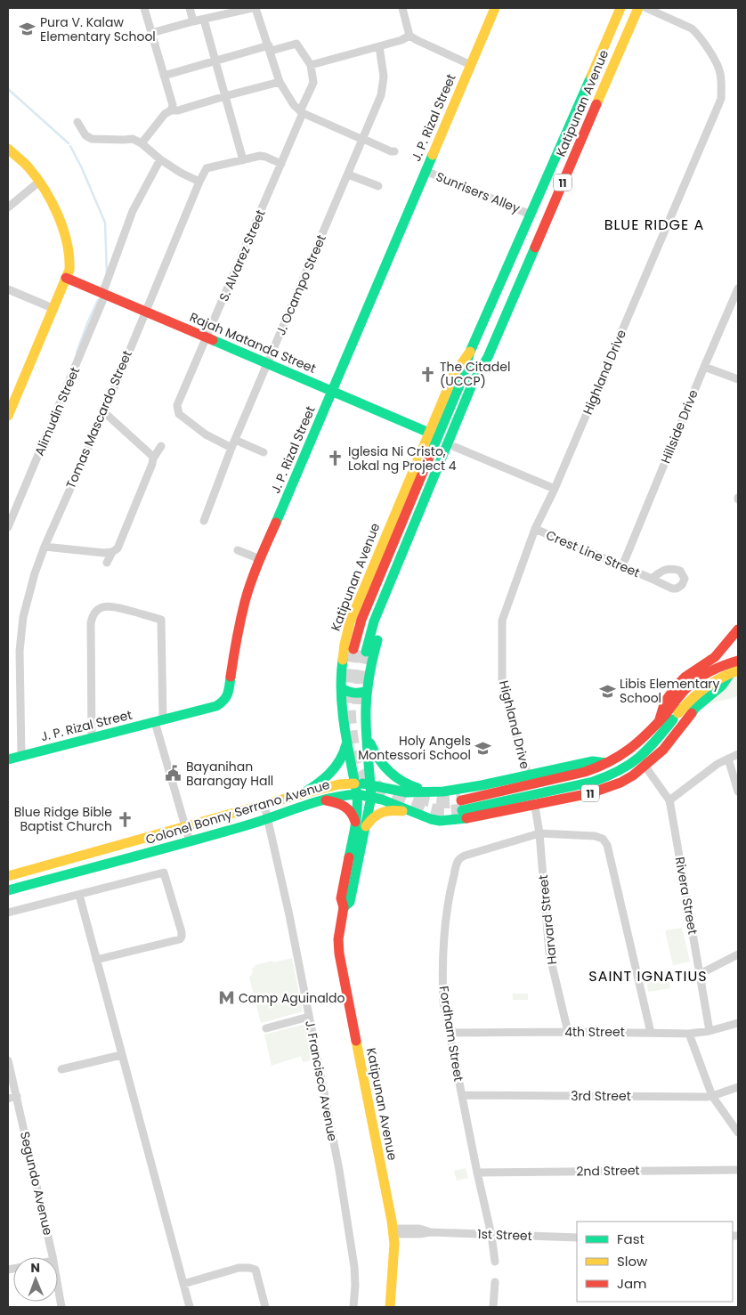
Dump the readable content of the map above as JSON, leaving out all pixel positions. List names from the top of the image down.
{
  "streets": {
    "main road": [
      "Katipunan Avenue",
      "J. P. Rizal Street",
      "11",
      "Rajah Matanda Street",
      "Colonel Bonny Serrano Avenue"
    ],
    "street": [
      "Sunrisers Alley",
      "S. Alvarez Street",
      "J. Ocampo Street",
      "Highland Drive",
      "Alimudin Street",
      "Tomas Mascardo Street",
      "Hillside Drive",
      "Crest Line Street",
      "Rivera Street",
      "Harvard Street",
      "4th Street",
      "Fordham Street",
      "J. Francisco Avenue",
      "3rd Street",
      "2nd Street",
      "Segundo Avenue",
      "1st Street"
    ]
  },
  "crossings": [
    ["Katipunan Avenue", "Sunrisers Alley"],
    ["Katipunan Avenue", "Rajah Matanda Street"],
    ["Katipunan Avenue", "Colonel Bonny Serrano Avenue"],
    ["Katipunan Avenue", "1st Street"],
    ["J. P. Rizal Street", "Sunrisers Alley"],
    ["J. P. Rizal Street", "Rajah Matanda Street"],
    ["J. P. Rizal Street", "Tomas Mascardo Street"],
    ["11", "Colonel Bonny Serrano Avenue"],
    ["S. Alvarez Street", "J. Ocampo Street"],
    ["S. Alvarez Street", "Rajah Matanda Street"],
    ["S. Alvarez Street", "Tomas Mascardo Street"],
    ["J. Ocampo Street", "Rajah Matanda Street"],
    ["Rajah Matanda Street", "Alimudin Street"],
    ["Rajah Matanda Street", "Tomas Mascardo Street"],
    ["Highland Drive", "Crest Line Street"],
    ["Highland Drive", "Colonel Bonny Serrano Avenue"],
    ["Hillside Drive", "Crest Line Street"],
    ["Colonel Bonny Serrano Avenue", "Rivera Street"],
    ["Colonel Bonny Serrano Avenue", "J. Francisco Avenue"],
    ["Rivera Street", "4th Street"],
    ["Harvard Street", "4th Street"],
    ["Harvard Street", "Fordham Street"],
    ["4th Street", "Fordham Street"],
    ["Fordham Street", "3rd Street"],
    ["Fordham Street", "2nd Street"],
    ["Fordham Street", "1st Street"]
  ],
  "districts": ["BLUE RIDGE A", "SAINT IGNATIUS"],
  "places": {
    "school or university": ["Pura V. Kalaw Elementary School", "Libis Elementary School", "Holy Angels Montessori School"],
    "church": ["The Citadel (UCCP)", "Iglesia Ni Cristo, Lokal ng Project 4", "Blue Ridge Bible Baptist Church"],
    "public building": ["Bayanihan Barangay Hall"],
    "metro station": ["Camp Aguinaldo"]
  },
  "legend": ["Fast", "Slow", "Jam"],
  "north": "top"
}
